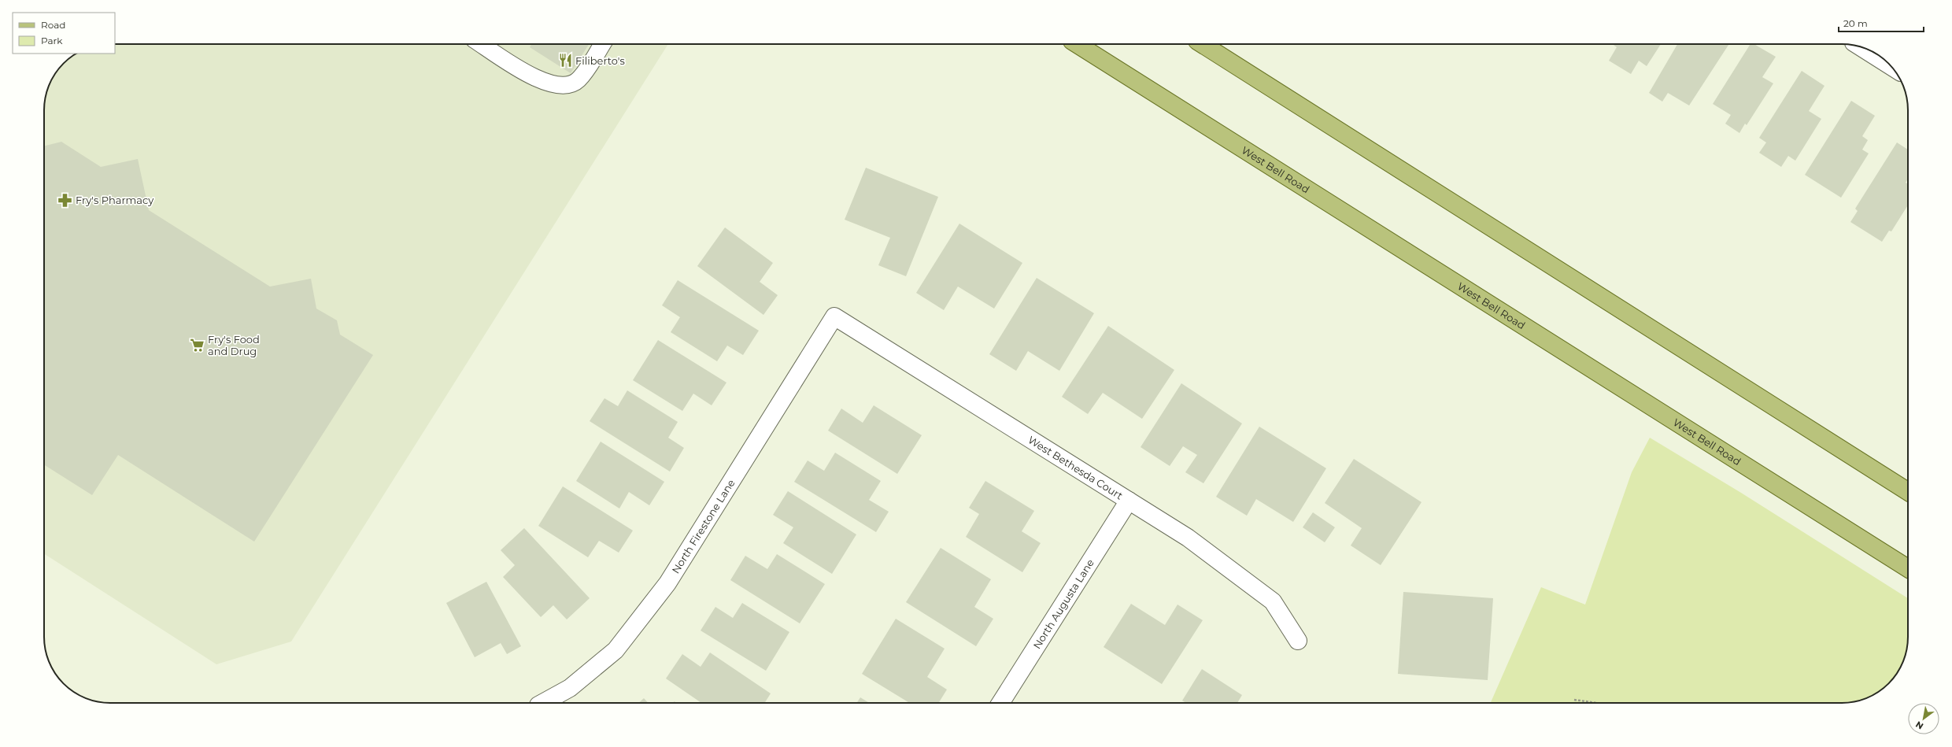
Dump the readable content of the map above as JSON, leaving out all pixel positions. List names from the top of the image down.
{
  "streets": {
    "main road": ["West Bell Road"],
    "street": ["West Bethesda Court", "North Firestone Lane", "North Augusta Lane"]
  },
  "crossings": [
    ["West Bethesda Court", "North Firestone Lane"],
    ["West Bethesda Court", "North Augusta Lane"]
  ],
  "places": {
    "restaurant": ["Filiberto's"],
    "pharmacy": ["Fry's Pharmacy"],
    "supermarket": ["Fry's Food and Drug"]
  },
  "legend": ["Road", "Park"],
  "scale_bar": "20 m",
  "north": "bottom left"
}
